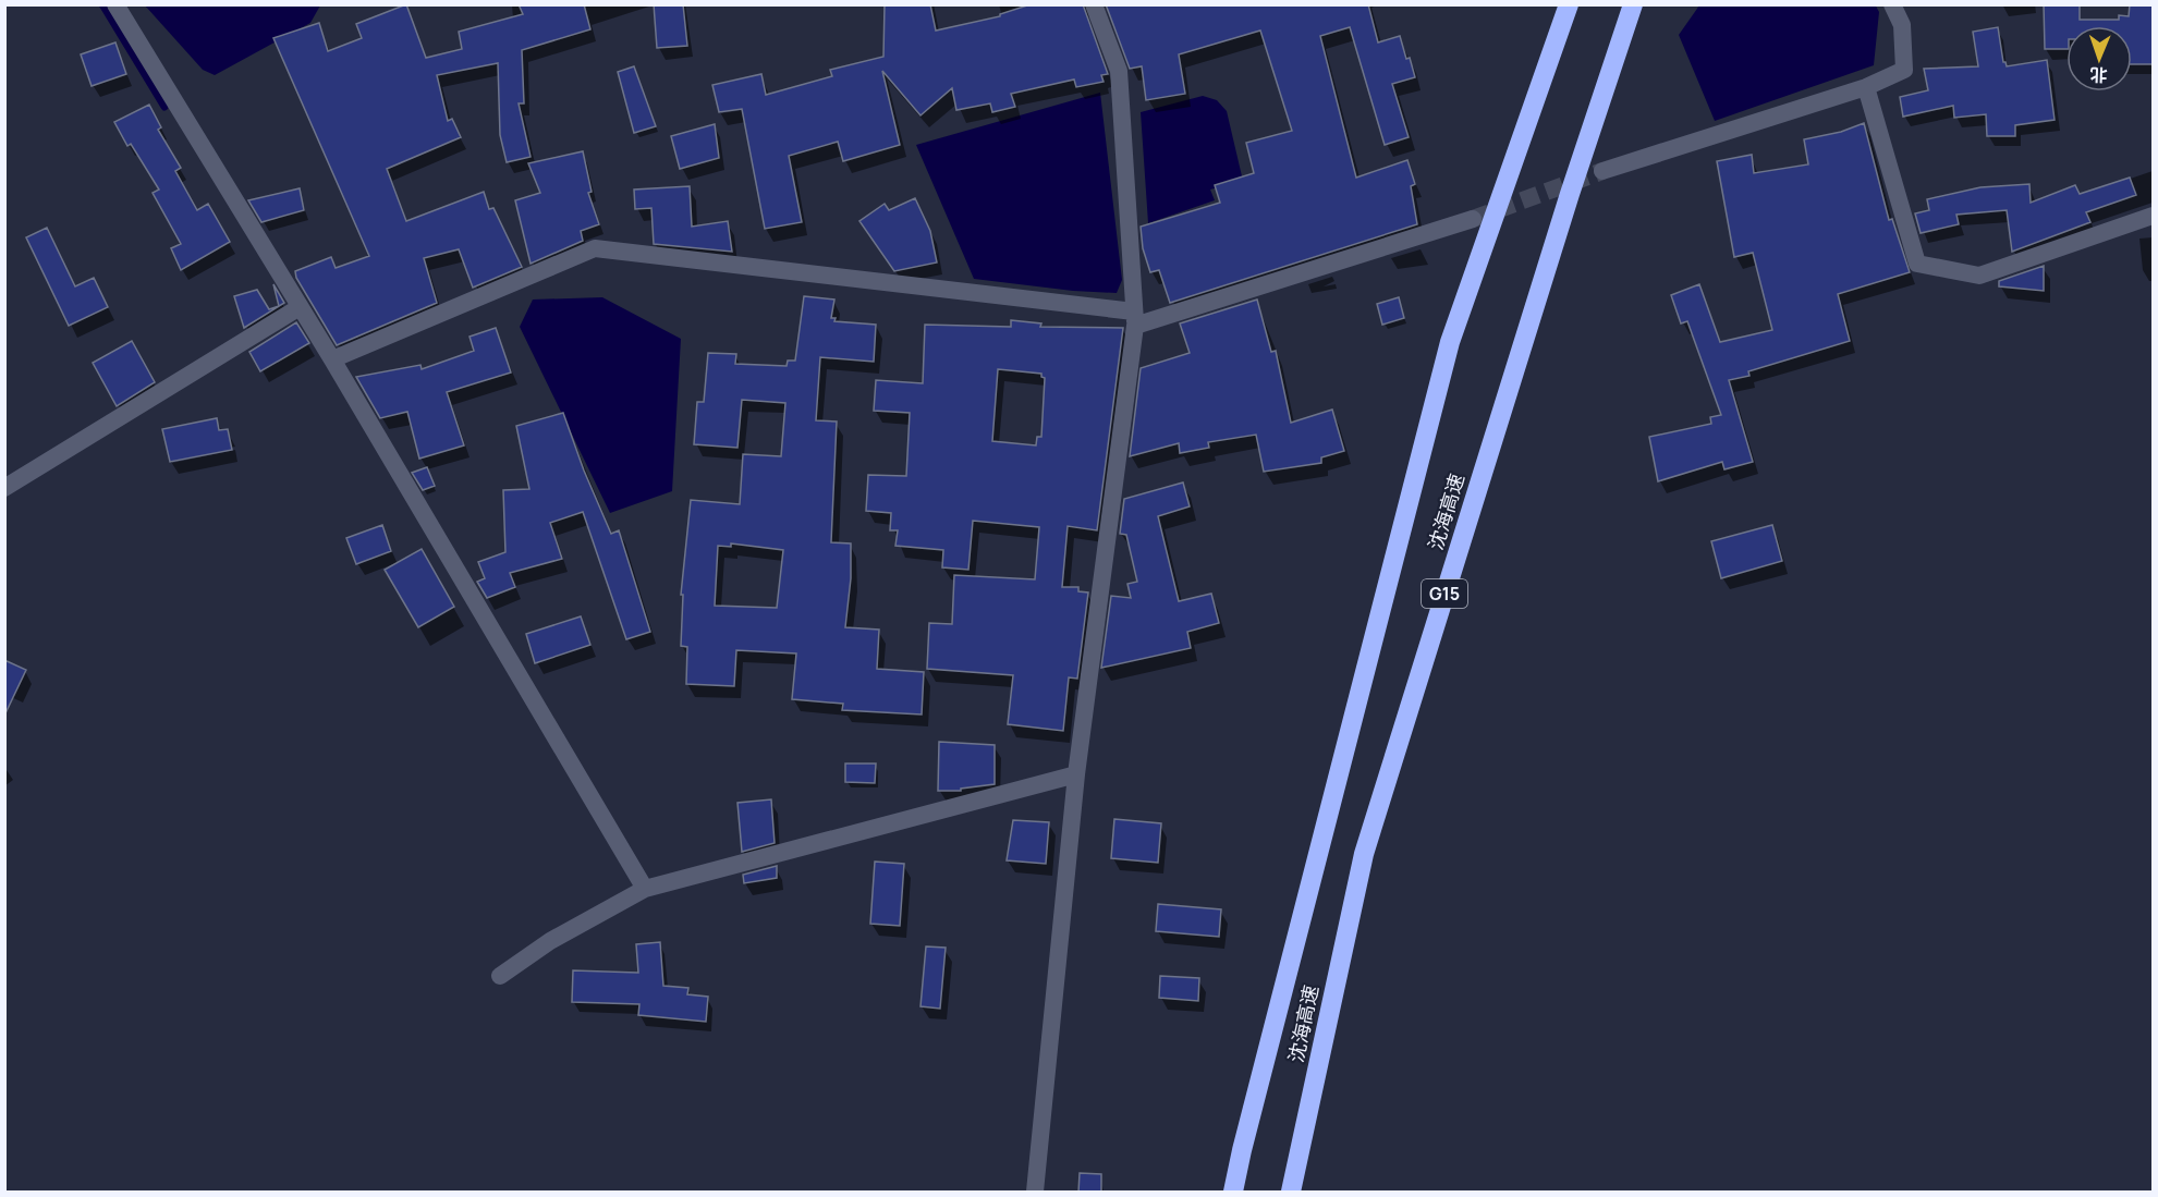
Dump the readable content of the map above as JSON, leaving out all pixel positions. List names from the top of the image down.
{
  "streets": {
    "highway": ["沈海高速", "G15"]
  },
  "north": "bottom"
}
